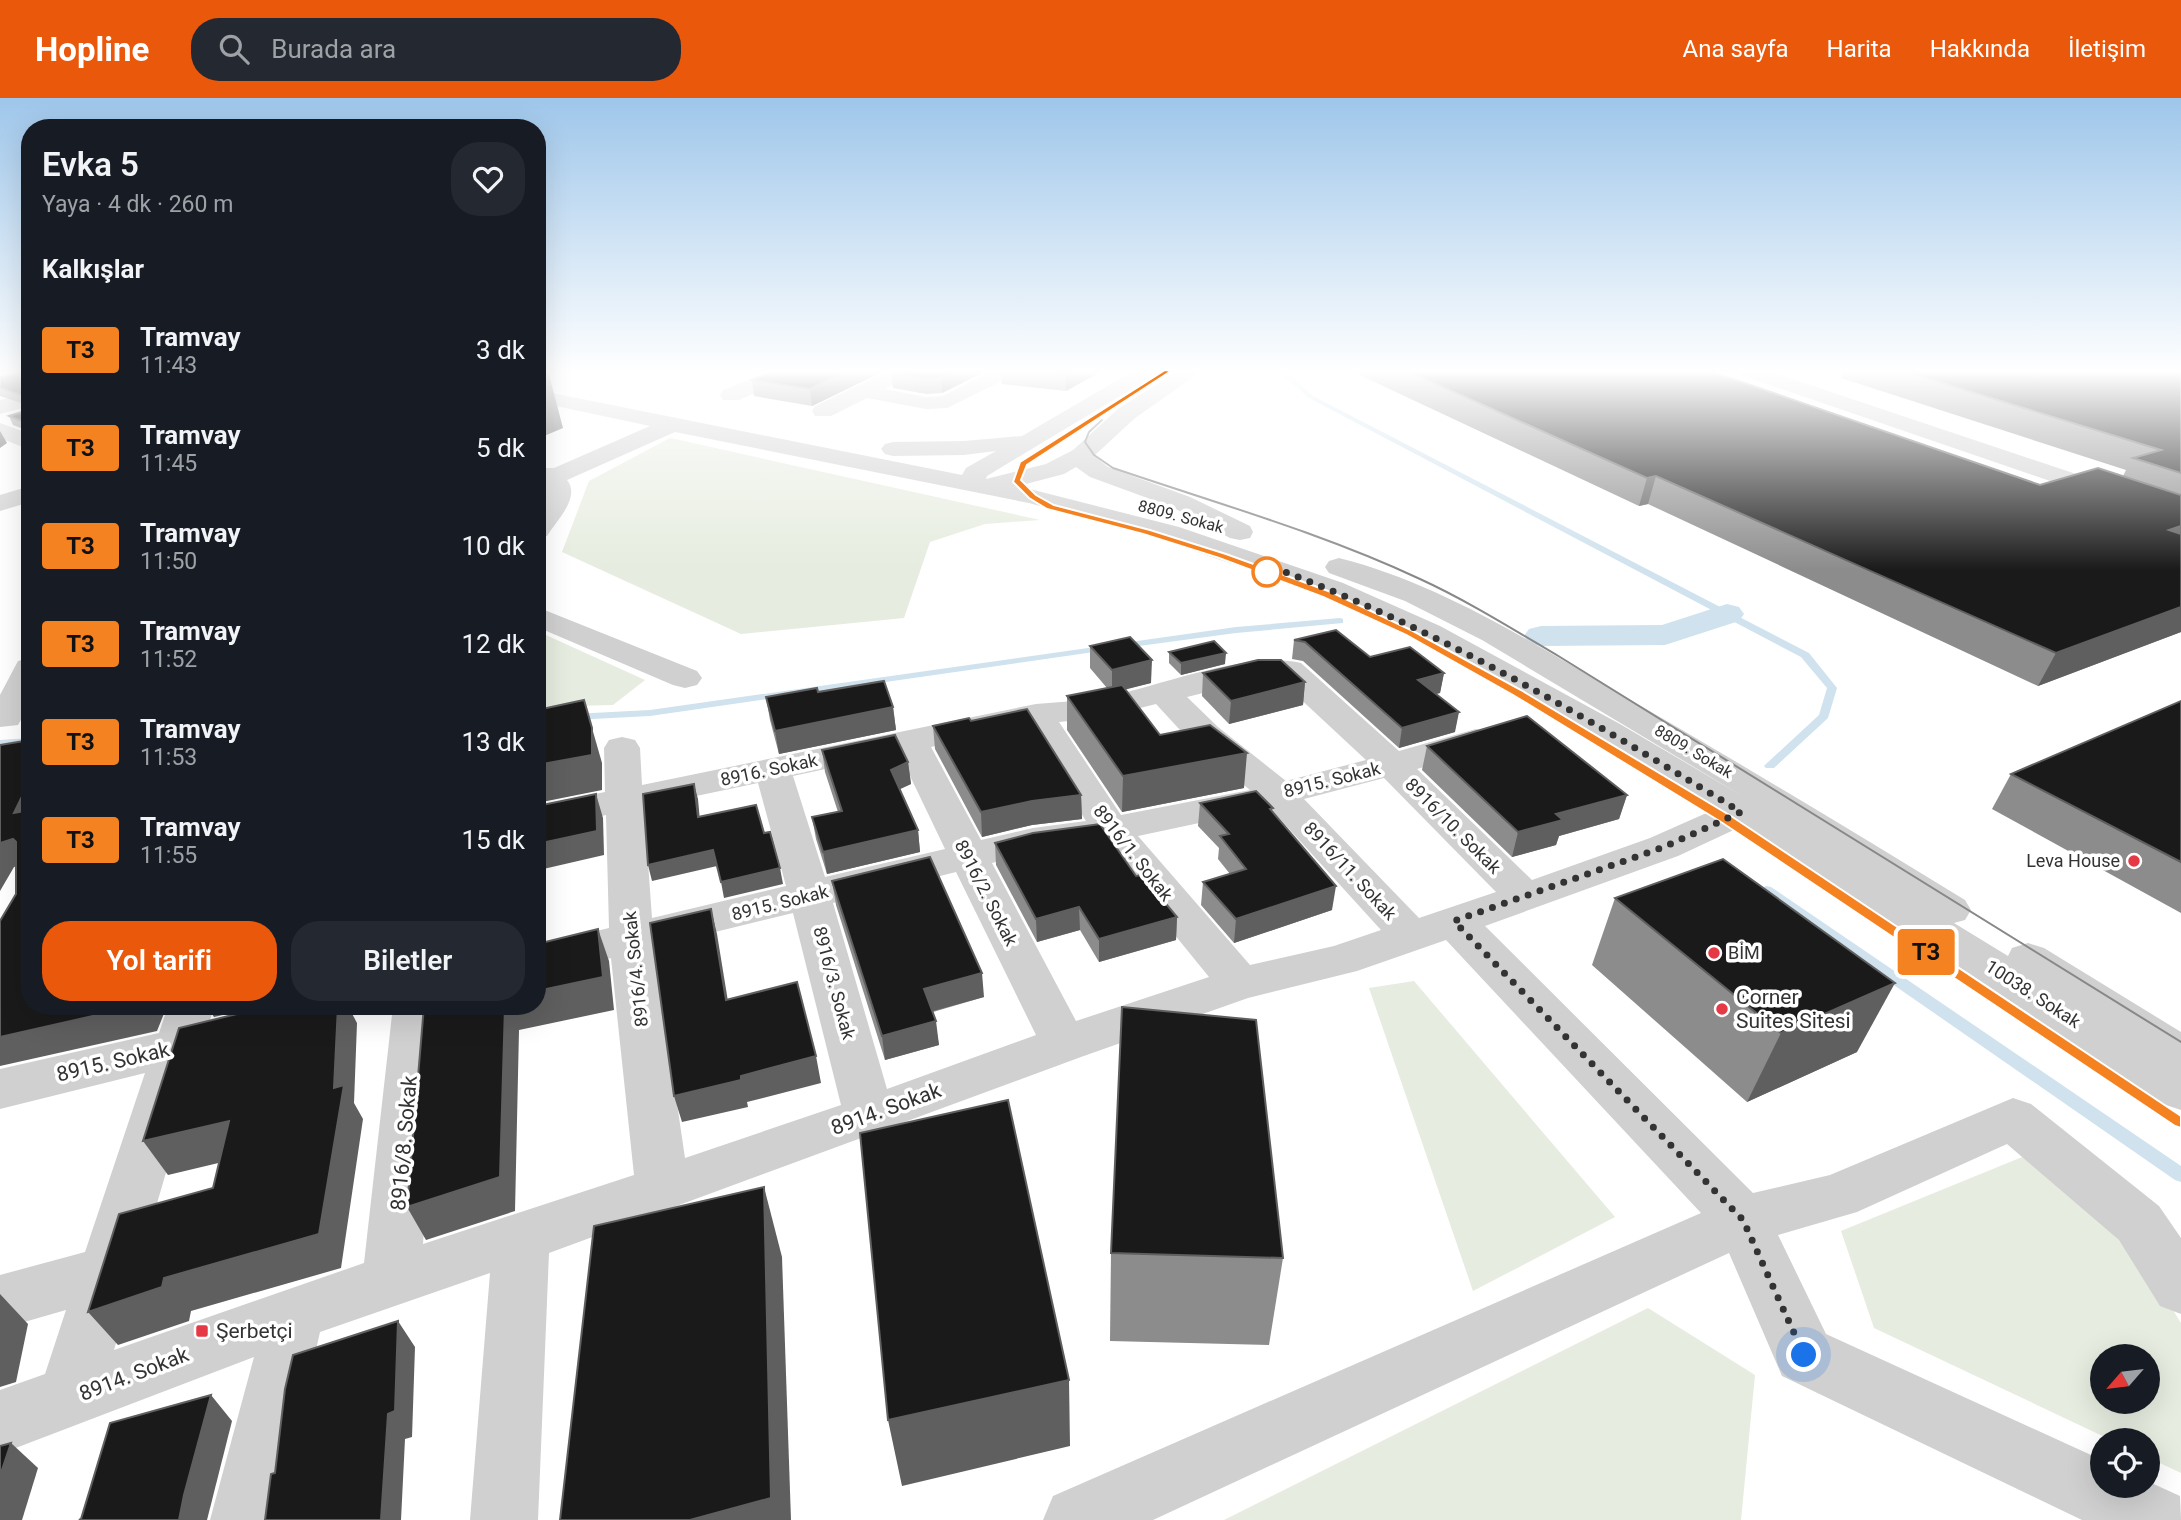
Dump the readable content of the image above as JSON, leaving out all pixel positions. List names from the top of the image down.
{
  "streets": {
    "street": [
      "8809. Sokak",
      "8916. Sokak",
      "8915. Sokak",
      "8916/10. Sokak",
      "8916/1. Sokak",
      "8916/11. Sokak",
      "8916/2. Sokak",
      "8916/4. Sokak",
      "8916/3. Sokak",
      "10038. Sokak",
      "8914. Sokak",
      "8916/8. Sokak"
    ]
  },
  "crossings": [
    ["8809. Sokak", "10038. Sokak"],
    ["8809. Sokak", "8914. Sokak"],
    ["8916. Sokak", "8916/10. Sokak"],
    ["8916. Sokak", "8916/1. Sokak"],
    ["8916. Sokak", "8916/11. Sokak"],
    ["8916. Sokak", "8916/2. Sokak"],
    ["8916. Sokak", "8916/4. Sokak"],
    ["8916. Sokak", "8916/3. Sokak"],
    ["8915. Sokak", "8916/10. Sokak"],
    ["8915. Sokak", "8916/1. Sokak"],
    ["8915. Sokak", "8916/11. Sokak"],
    ["8915. Sokak", "8916/2. Sokak"],
    ["8915. Sokak", "8916/4. Sokak"],
    ["8915. Sokak", "8916/3. Sokak"],
    ["8916/10. Sokak", "8914. Sokak"],
    ["8916/1. Sokak", "8914. Sokak"],
    ["8916/11. Sokak", "8914. Sokak"],
    ["8916/2. Sokak", "8914. Sokak"],
    ["8916/4. Sokak", "8914. Sokak"],
    ["8916/3. Sokak", "8914. Sokak"],
    ["10038. Sokak", "8914. Sokak"],
    ["8914. Sokak", "8916/8. Sokak"]
  ],
  "places": {
    "other": ["Leva House", "BİM", "Corner Suites Sitesi"],
    "transit": ["Şerbetçi"]
  },
  "lines": ["tram line T3"],
  "north": "bottom left",
  "page": {
    "header": "Hopline",
    "search": "Burada ara",
    "nav": [
      "Ana sayfa",
      "Harita",
      "Hakkında",
      "İletişim"
    ],
    "on_map": "T3",
    "heading": [
      ["Evka 5", "Yaya · 4 dk · 260 m"],
      "Kalkışlar"
    ],
    "list": [
      {
        "mark": "T3",
        "name": "Tramvay",
        "note": "11:43",
        "value": "3 dk"
      },
      {
        "mark": "T3",
        "name": "Tramvay",
        "note": "11:45",
        "value": "5 dk"
      },
      {
        "mark": "T3",
        "name": "Tramvay",
        "note": "11:50",
        "value": "10 dk"
      },
      {
        "mark": "T3",
        "name": "Tramvay",
        "note": "11:52",
        "value": "12 dk"
      },
      {
        "mark": "T3",
        "name": "Tramvay",
        "note": "11:53",
        "value": "13 dk"
      },
      {
        "mark": "T3",
        "name": "Tramvay",
        "note": "11:55",
        "value": "15 dk"
      }
    ],
    "buttons": ["Yol tarifi", "Biletler"]
  }
}
